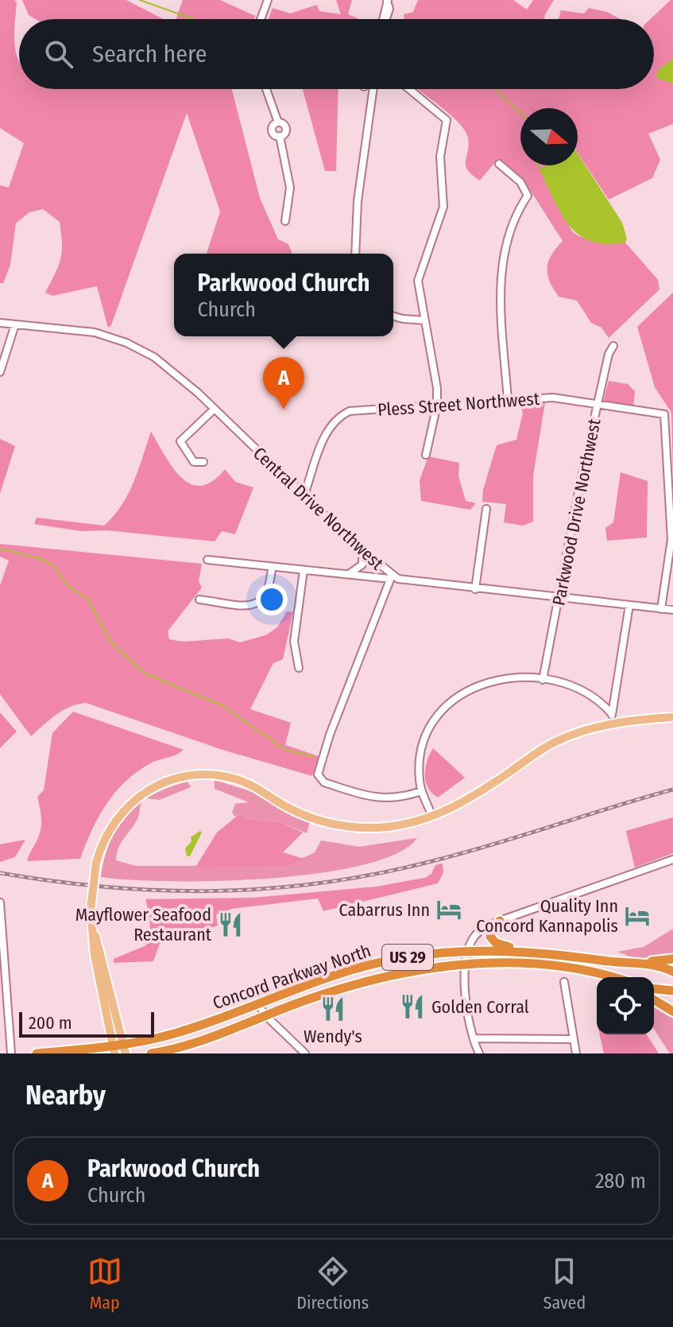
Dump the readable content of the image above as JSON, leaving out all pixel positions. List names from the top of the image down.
{
  "streets": {
    "highway": ["US 29", "Concord Parkway North"],
    "street": ["Pless Street Northwest", "Central Drive Northwest", "Parkwood Drive Northwest"]
  },
  "crossings": [
    ["Pless Street Northwest", "Central Drive Northwest"],
    ["Pless Street Northwest", "Parkwood Drive Northwest"],
    ["Central Drive Northwest", "Parkwood Drive Northwest"]
  ],
  "places": {
    "hotel": ["Cabarrus Inn", "Quality Inn Concord Kannapolis"],
    "restaurant": ["Mayflower Seafood Restaurant", "Golden Corral", "Wendy's"]
  },
  "scale_bar": "200 m",
  "north": "right",
  "page": {
    "search": "Search here",
    "popup": ["Parkwood Church", "Church"],
    "pins": "A",
    "scale": "200 m",
    "heading": "Nearby",
    "list": [
      {
        "mark": "A",
        "name": "Parkwood Church",
        "note": "Church",
        "value": "280 m"
      }
    ],
    "nav": ["Map", "Directions", "Saved"]
  }
}
